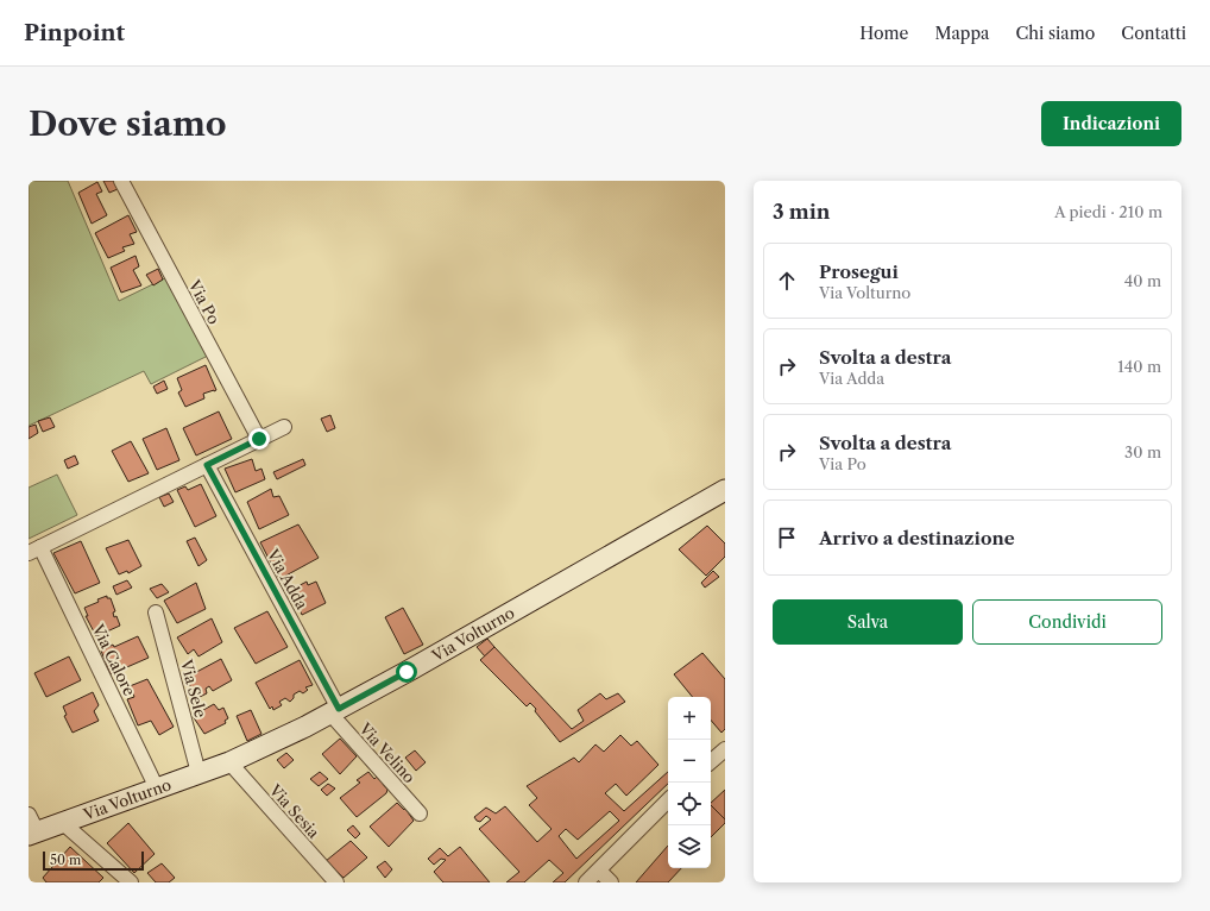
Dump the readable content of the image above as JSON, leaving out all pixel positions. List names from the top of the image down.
{
  "streets": {
    "street": [
      "Via Po",
      "Via Adda",
      "Via Volturno",
      "Via Calore",
      "Via Sele",
      "Via Velino",
      "Via Sesia"
    ]
  },
  "crossings": [
    ["Via Adda", "Via Volturno"],
    ["Via Adda", "Via Velino"],
    ["Via Volturno", "Via Calore"],
    ["Via Volturno", "Via Sele"],
    ["Via Volturno", "Via Velino"],
    ["Via Volturno", "Via Sesia"]
  ],
  "scale_bar": "50 m",
  "page": {
    "header": "Pinpoint",
    "nav": [
      "Home",
      "Mappa",
      "Chi siamo",
      "Contatti"
    ],
    "buttons": [
      "Indicazioni",
      ["Salva", "Condividi"]
    ],
    "title": "Dove siamo",
    "heading": ["3 min", "A piedi · 210 m"],
    "list": [
      ["Prosegui", "Via Volturno", "40 m"],
      ["Svolta a destra", "Via Adda", "140 m"],
      ["Svolta a destra", "Via Po", "30 m"],
      "Arrivo a destinazione"
    ],
    "map_buttons": ["+", "−"],
    "scale": "50 m"
  }
}
